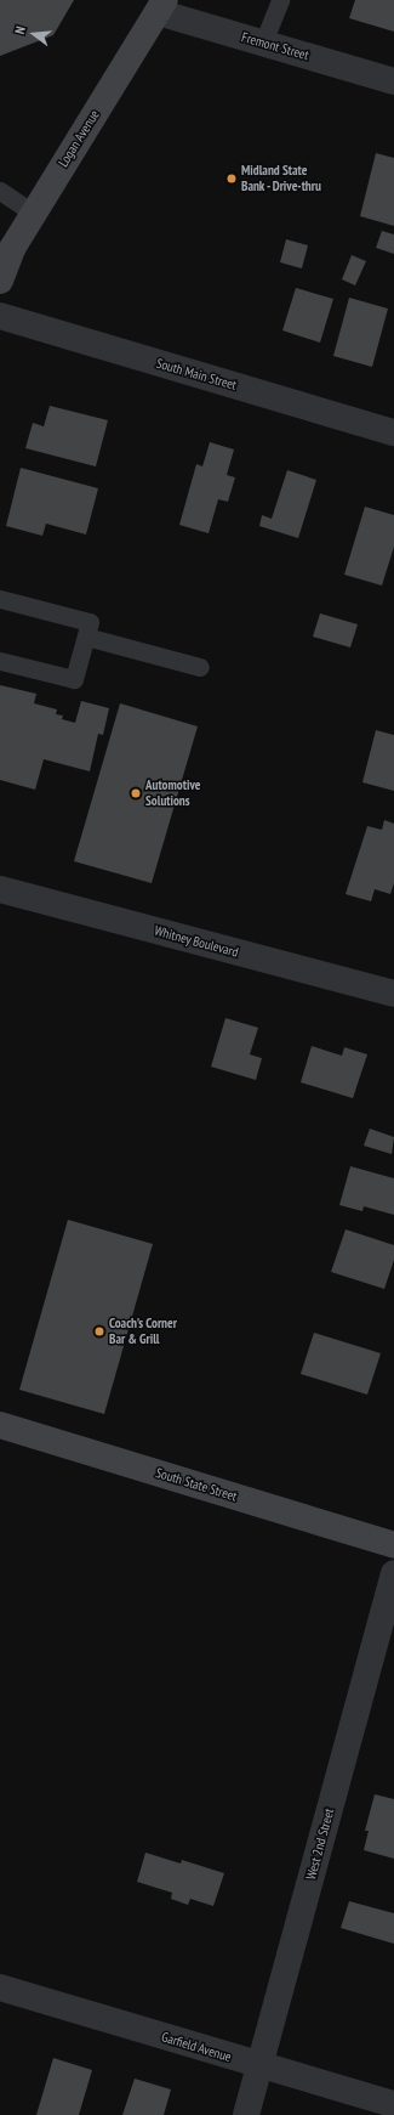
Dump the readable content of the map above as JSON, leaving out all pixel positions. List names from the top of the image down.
{
  "streets": {
    "main road": ["Logan Avenue", "South State Street"],
    "street": [
      "Fremont Street",
      "South Main Street",
      "Whitney Boulevard",
      "West 2nd Street",
      "Garfield Avenue"
    ]
  },
  "crossings": [
    ["Fremont Street", "Logan Avenue"],
    ["West 2nd Street", "Garfield Avenue"]
  ],
  "places": ["Midland State Bank - Drive-thru", "Automotive Solutions", "Coach’s Corner Bar & Grill"],
  "north": "left"
}
